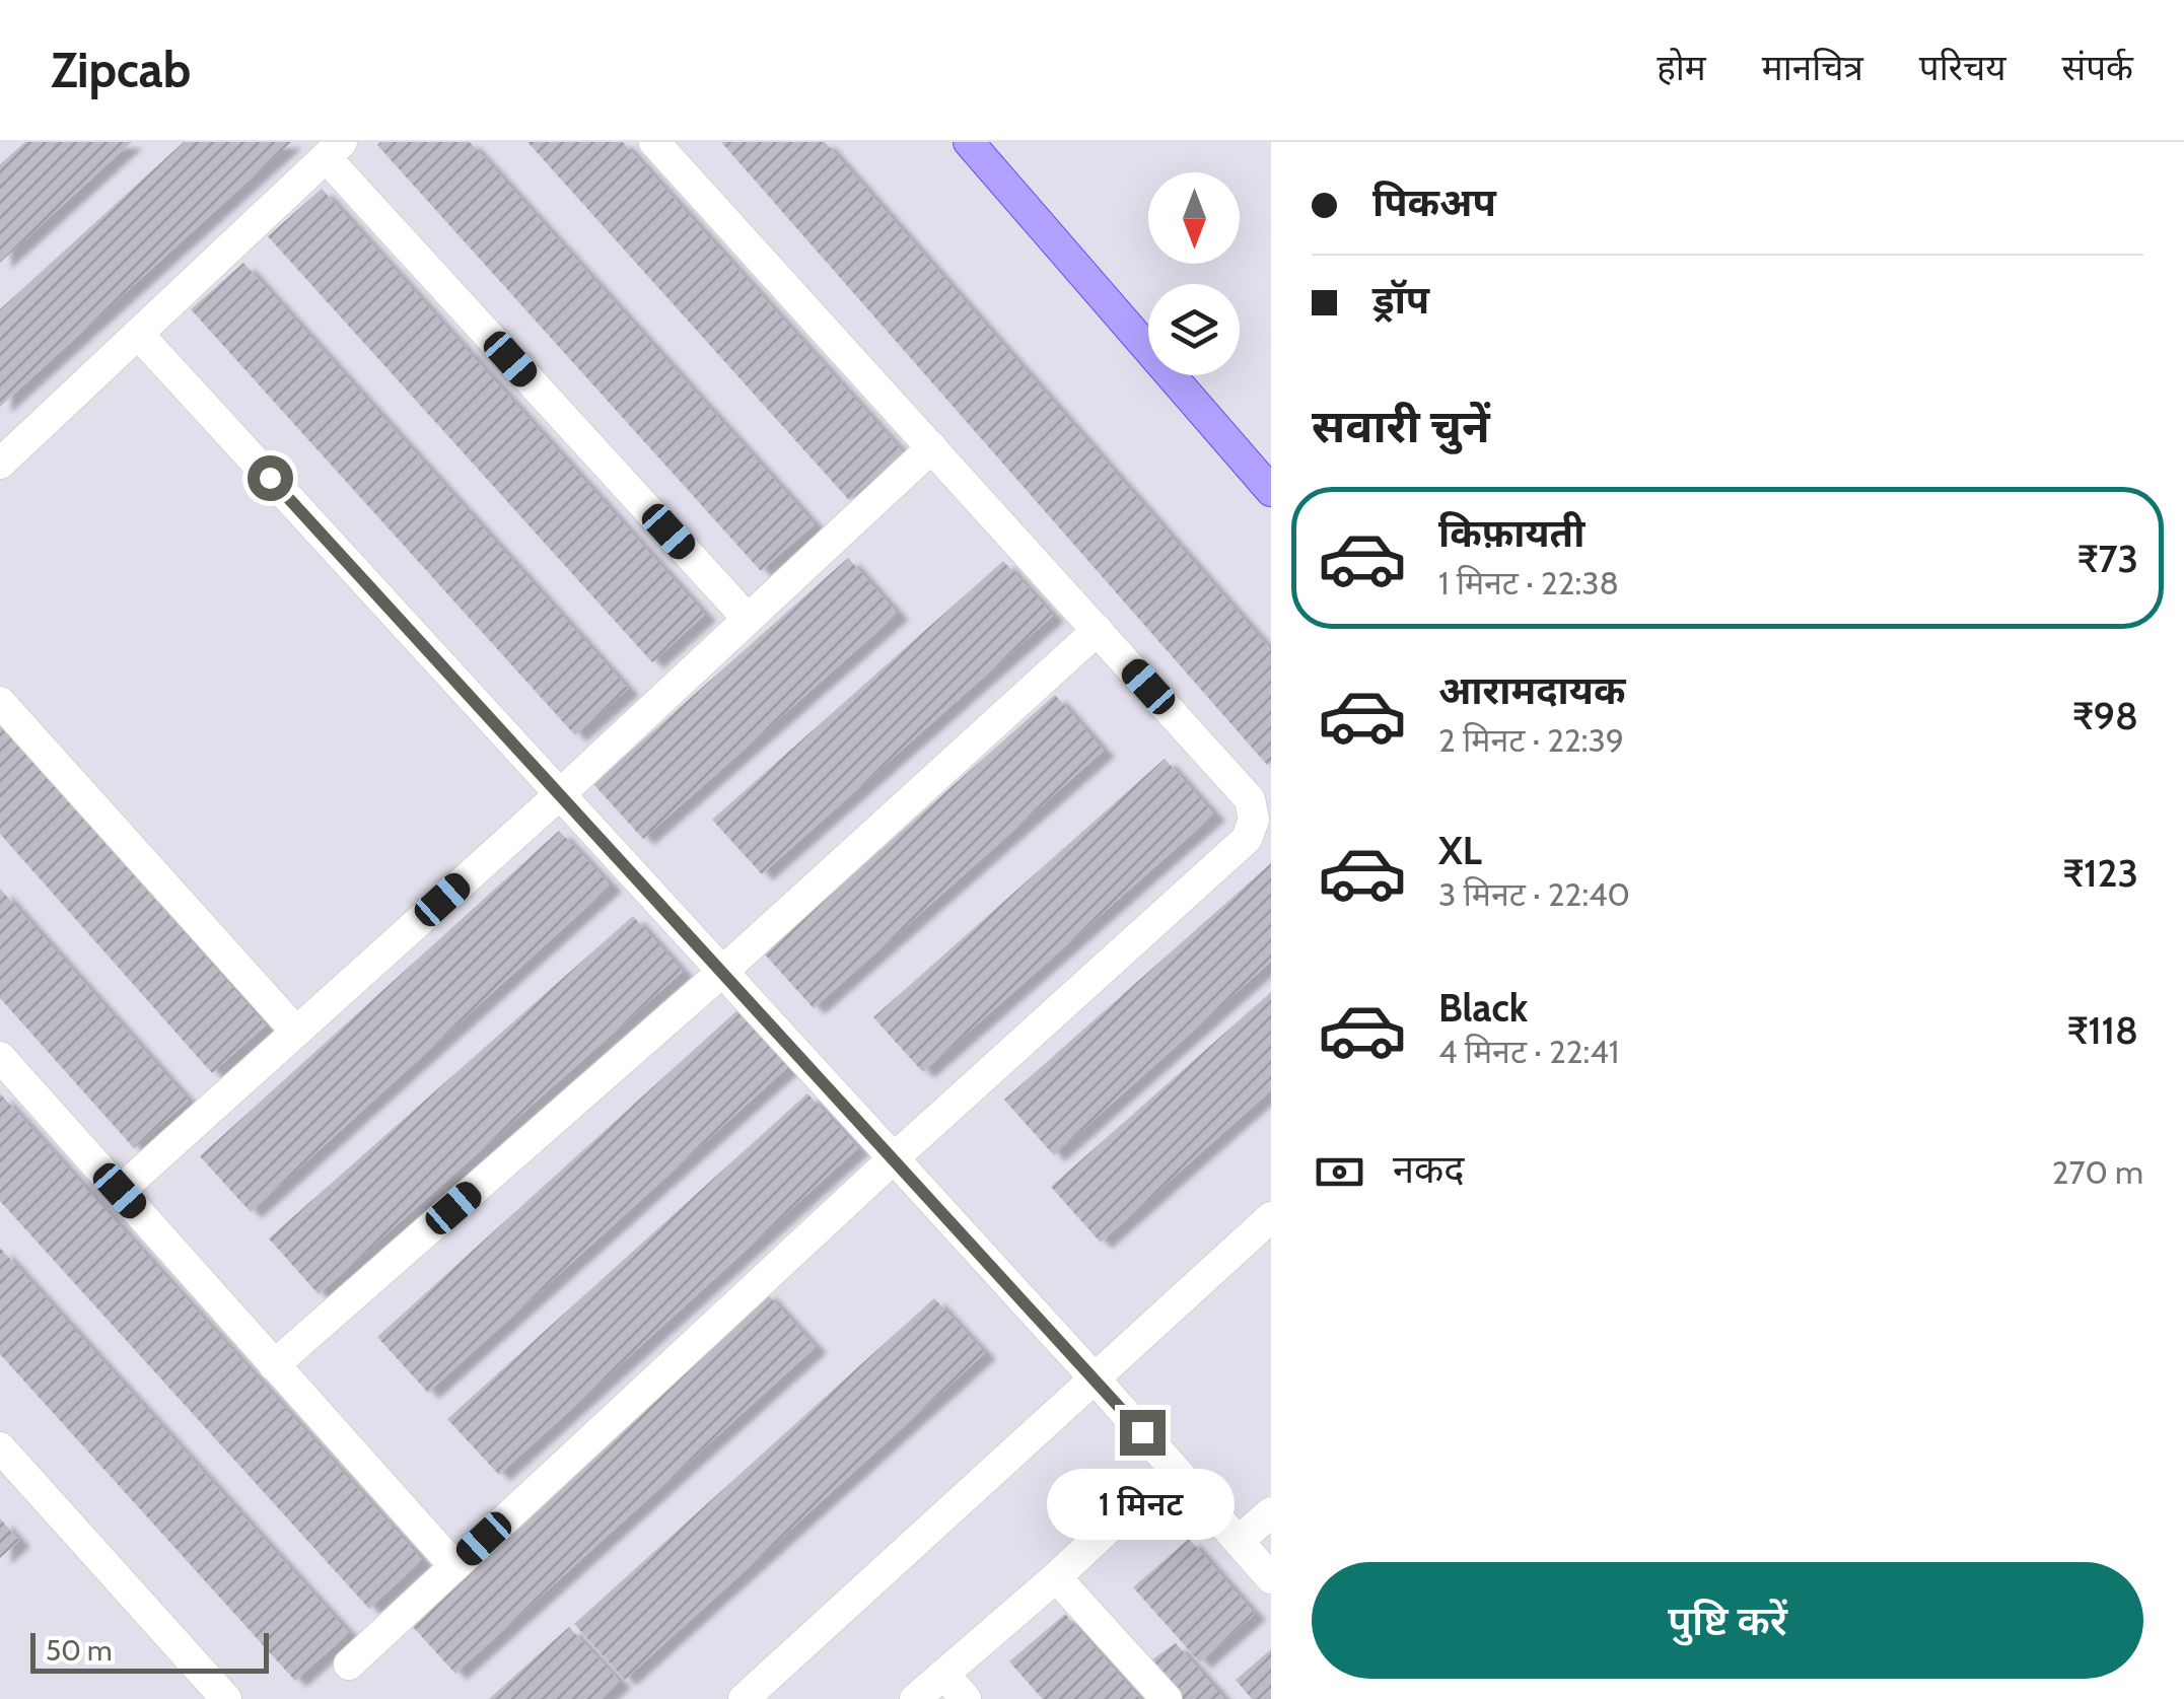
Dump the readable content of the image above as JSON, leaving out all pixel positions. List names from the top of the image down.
{
  "scale_bar": "50 m",
  "north": "bottom",
  "page": {
    "header": "Zipcab",
    "nav": [
      "होम",
      "मानचित्र",
      "परिचय",
      "संपर्क"
    ],
    "banner": ["पिकअप", "ड्रॉप"],
    "heading": "सवारी चुनें",
    "list": [
      {
        "name": "किफ़ायती",
        "note": "1 मिनट · 22:38",
        "value": "₹73"
      },
      {
        "name": "आरामदायक",
        "note": "2 मिनट · 22:39",
        "value": "₹98"
      },
      {
        "name": "XL",
        "note": "3 मिनट · 22:40",
        "value": "₹123"
      },
      {
        "name": "Black",
        "note": "4 मिनट · 22:41",
        "value": "₹118"
      }
    ],
    "pay": ["नकद", "270 m"],
    "bubble": "1 मिनट",
    "buttons": "पुष्टि करें",
    "scale": "50 m"
  }
}
